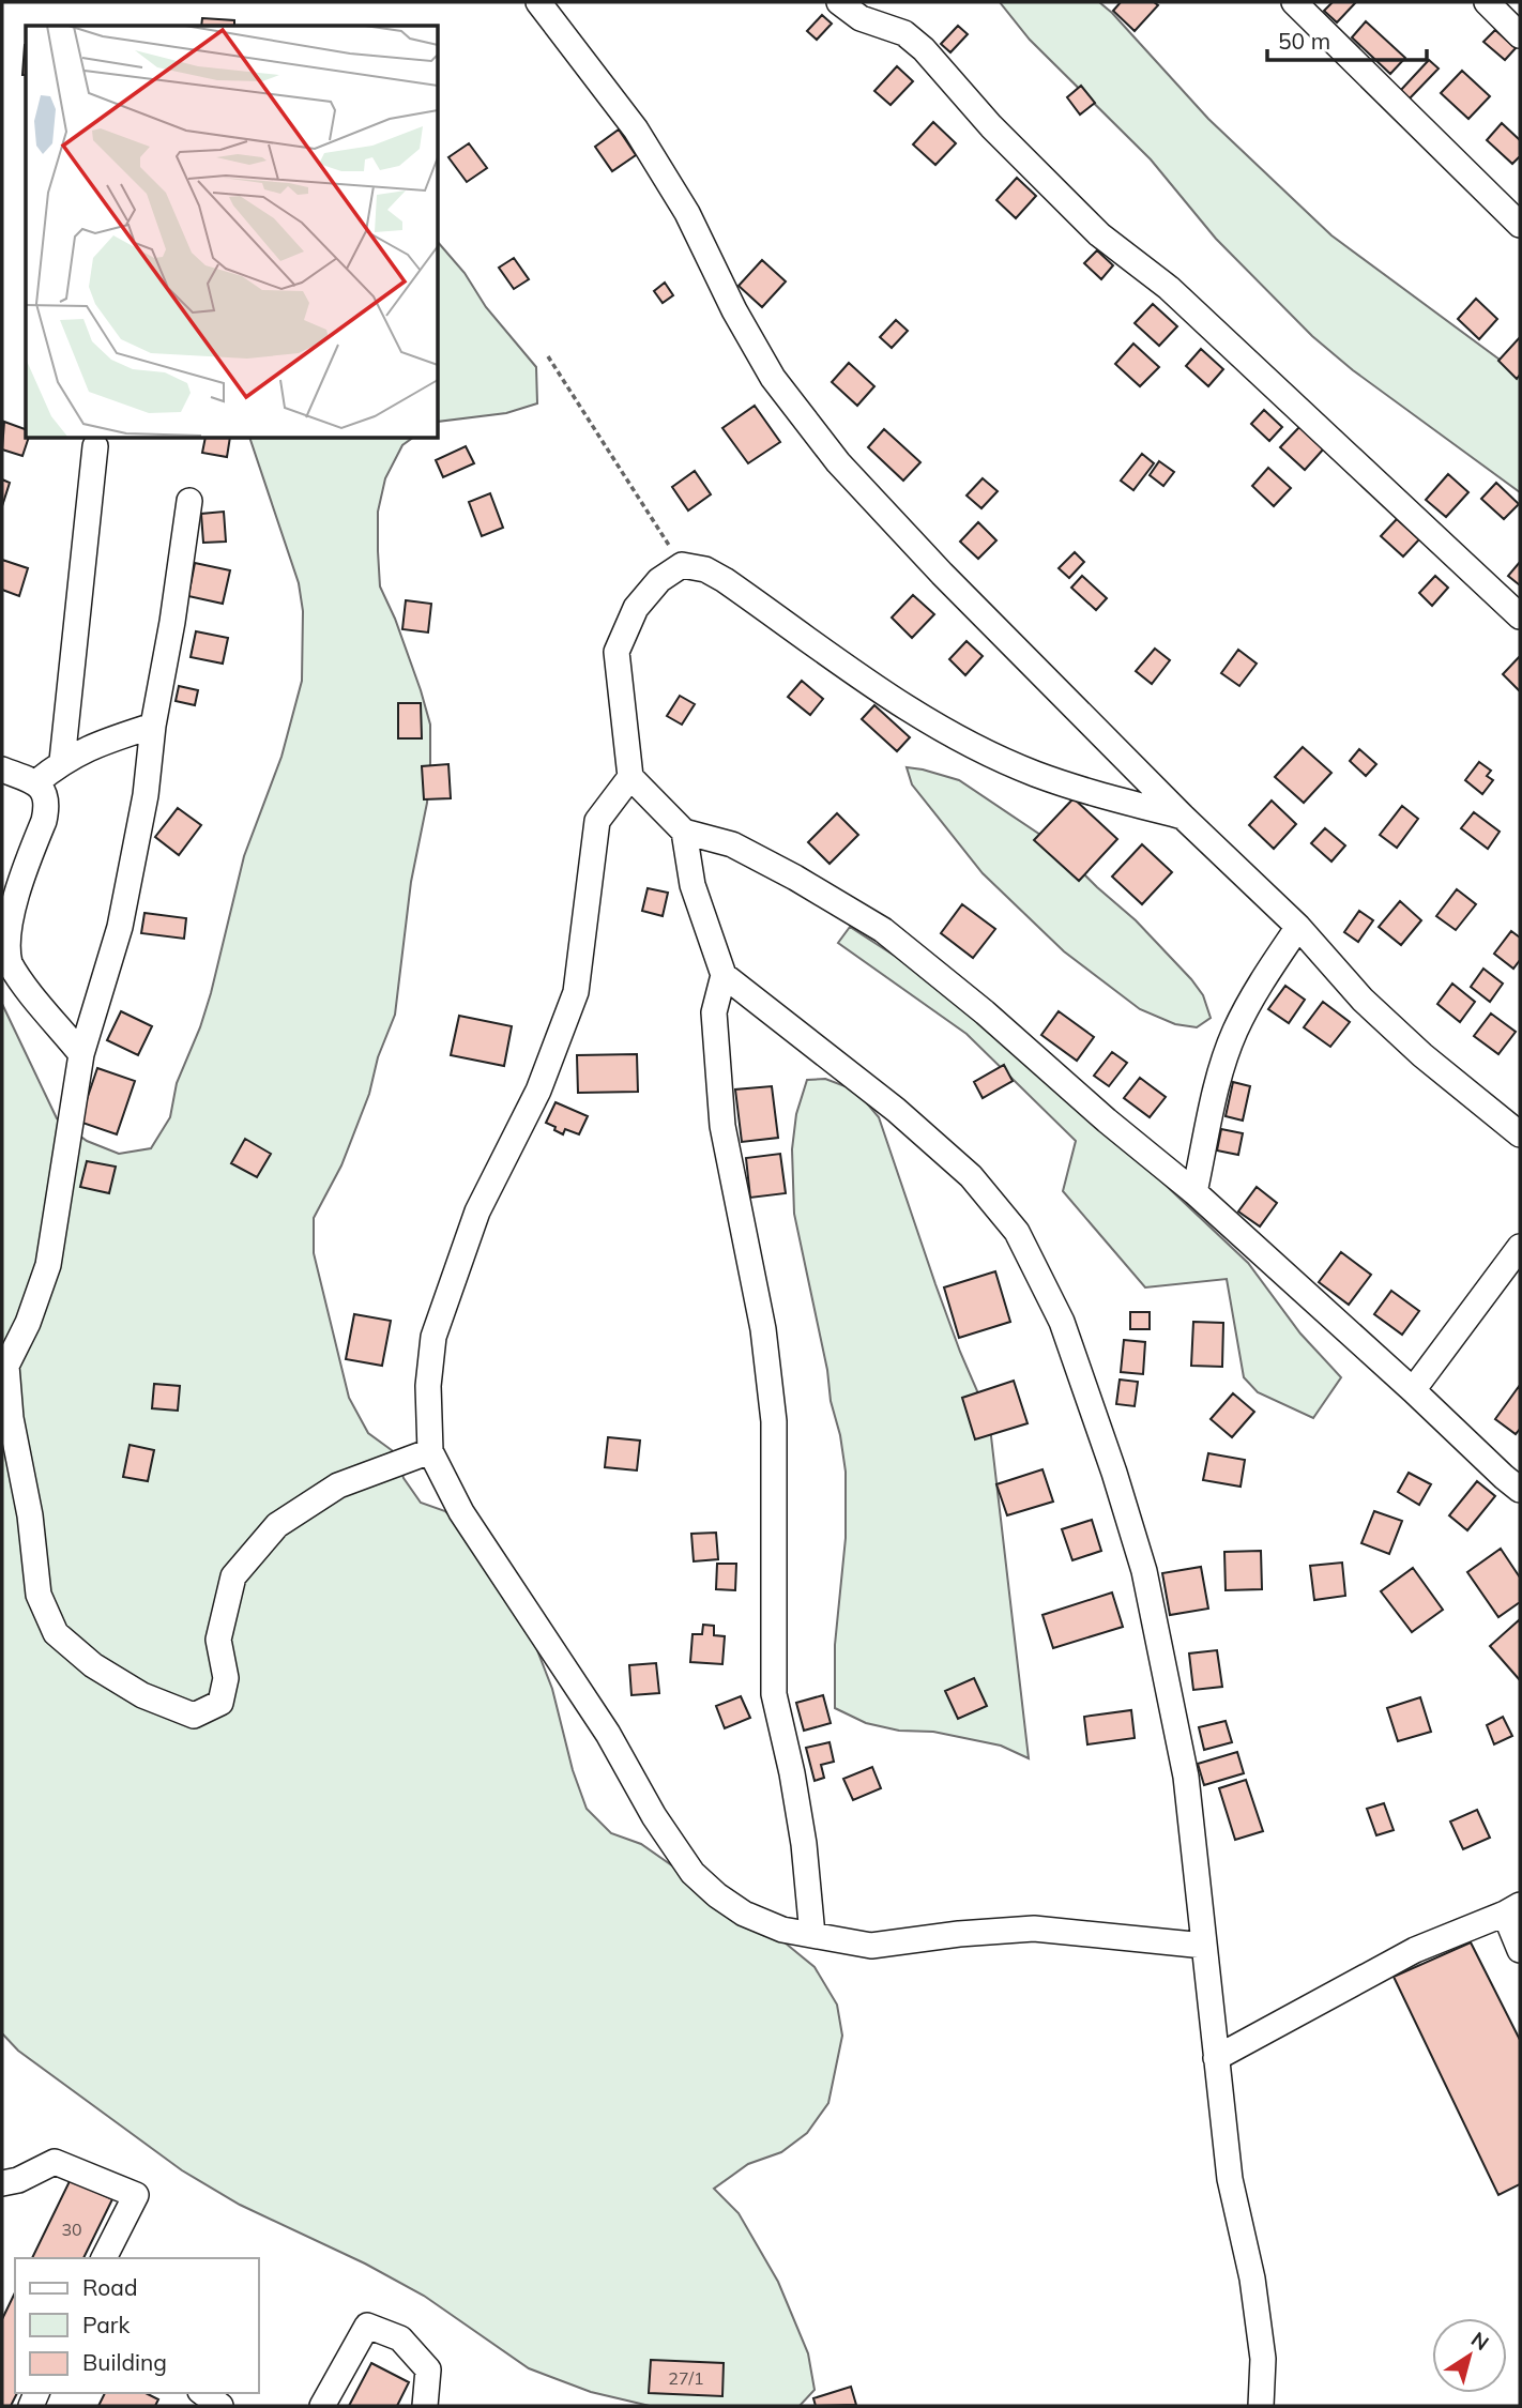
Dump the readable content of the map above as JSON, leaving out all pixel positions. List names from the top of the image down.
{
  "house_numbers": ["30", "27/1"],
  "legend": ["Road", "Park", "Building"],
  "scale_bar": "50 m",
  "north": "top right"
}
